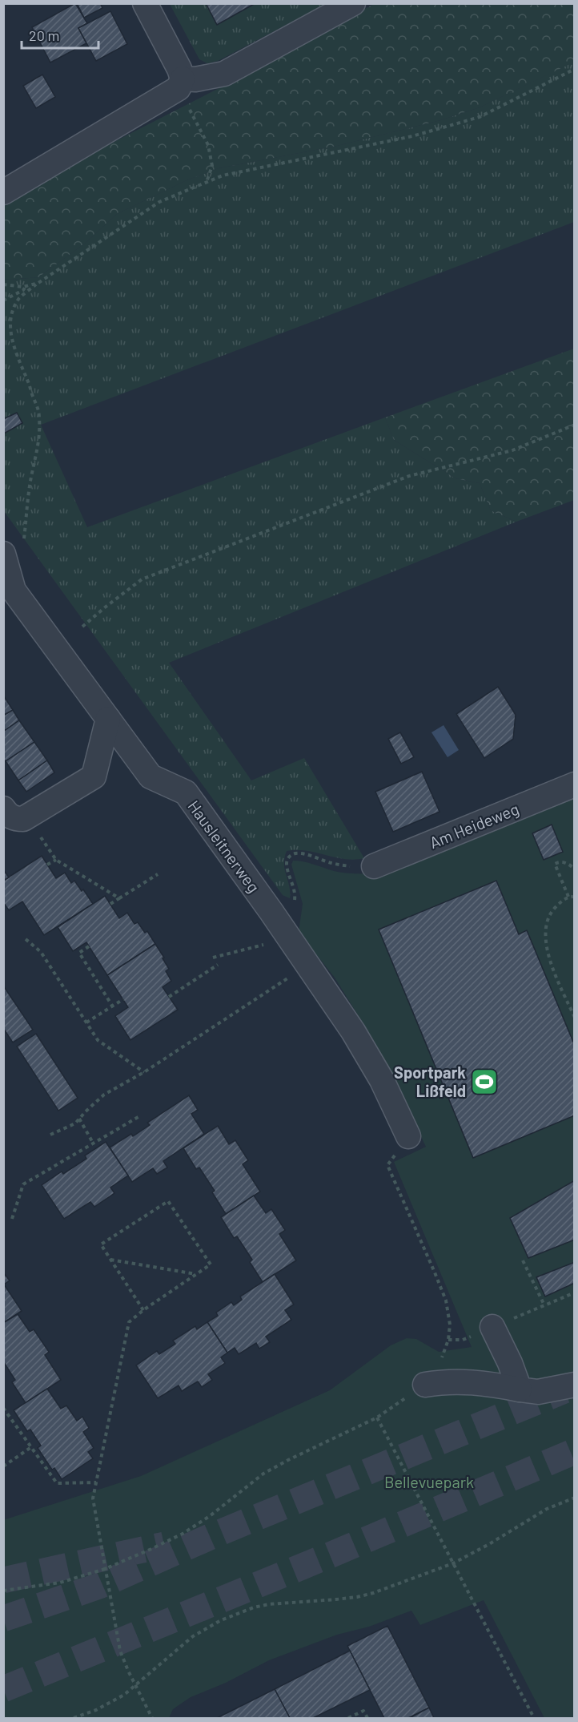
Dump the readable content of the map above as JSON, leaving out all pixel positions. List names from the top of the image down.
{
  "streets": {
    "street": ["Am Heideweg", "Hausleitnerweg"]
  },
  "parks": ["Bellevuepark"],
  "places": {
    "sports": ["Sportpark Lißfeld"]
  },
  "scale_bar": "20 m"
}
